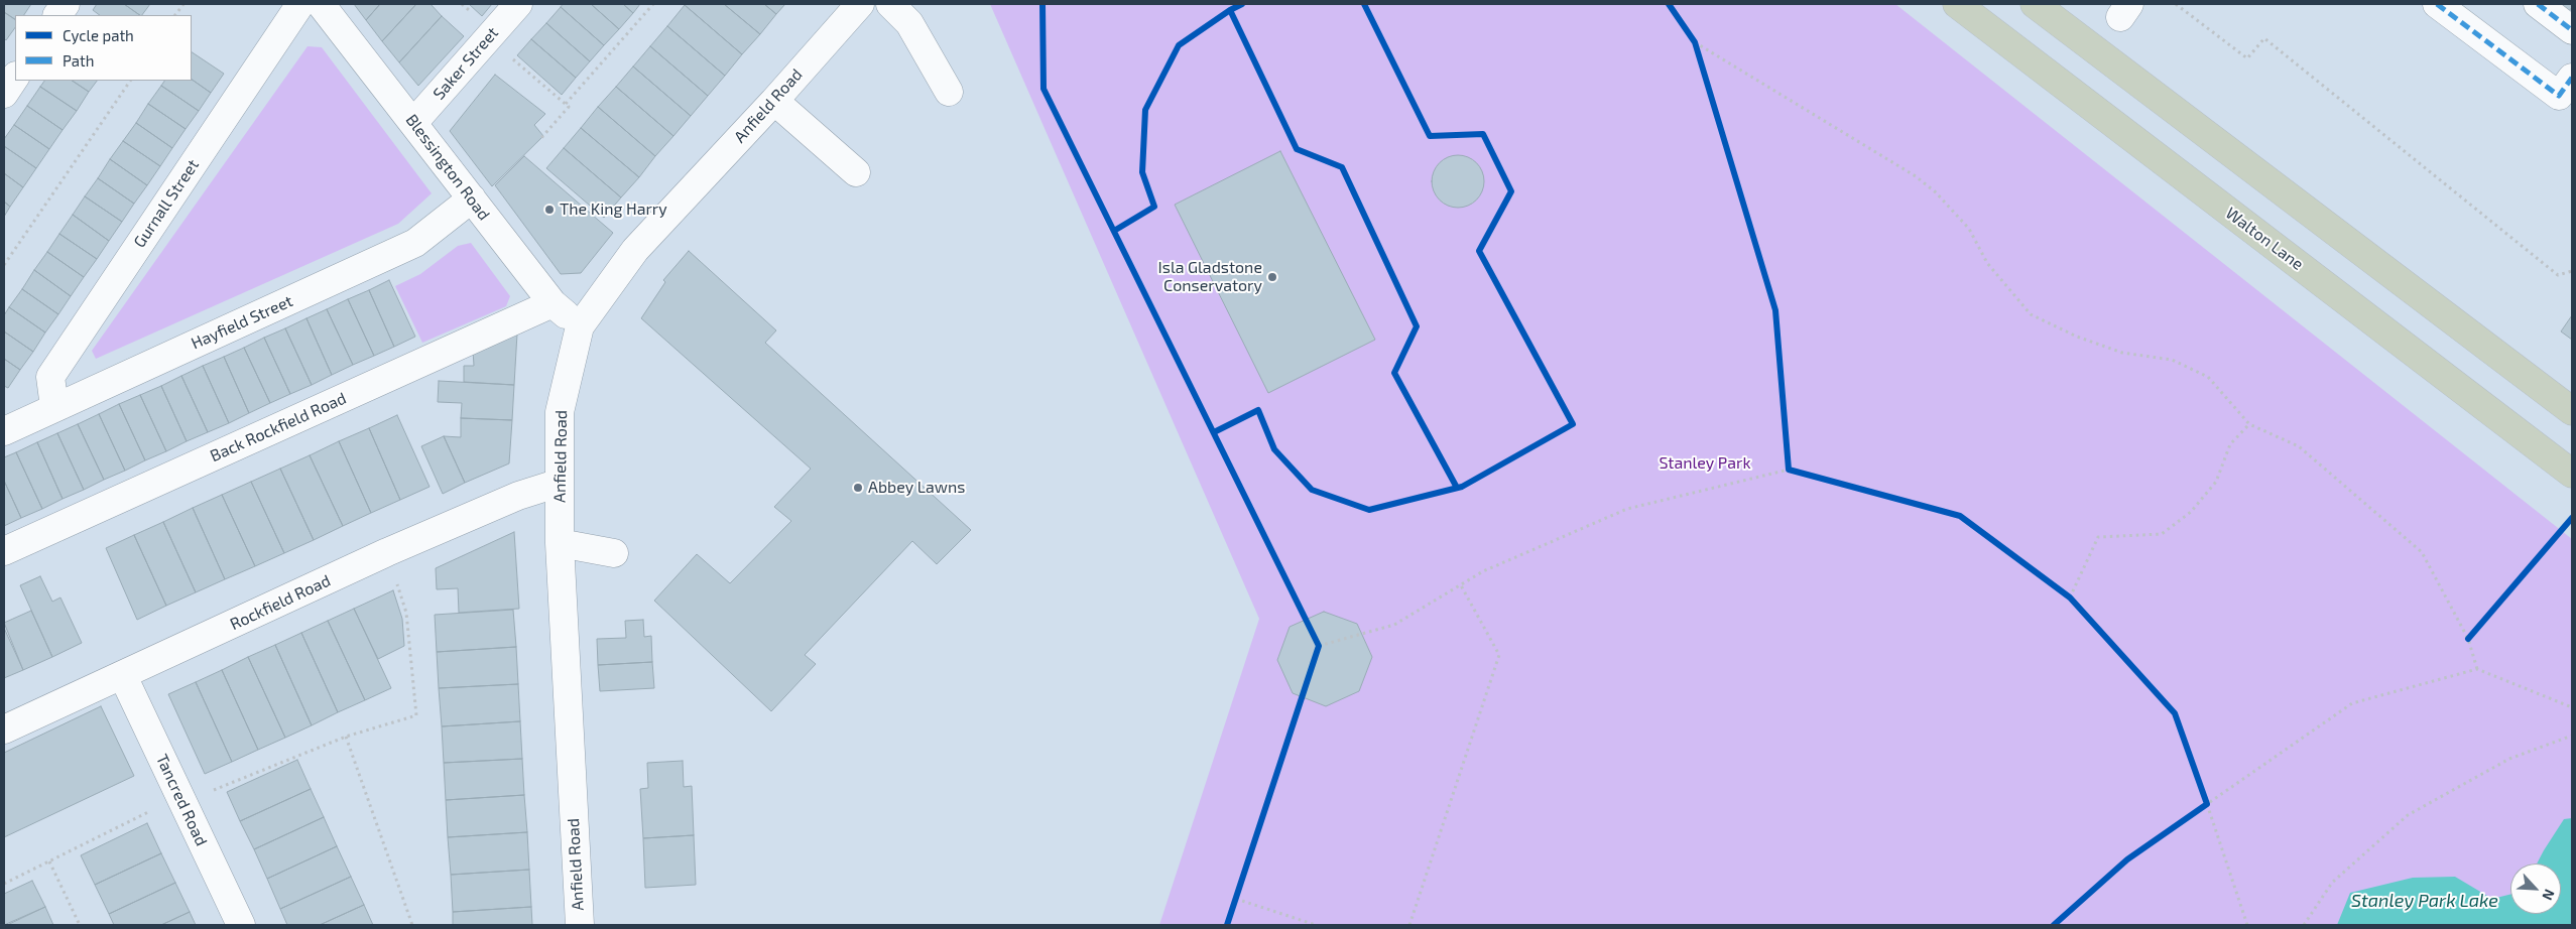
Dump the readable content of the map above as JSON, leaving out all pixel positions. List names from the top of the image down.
{
  "streets": {
    "highway": ["Walton Lane"],
    "street": [
      "Saker Street",
      "Anfield Road",
      "Blessington Road",
      "Gurnall Street",
      "Hayfield Street",
      "Back Rockfield Road",
      "Rockfield Road",
      "Tancred Road"
    ]
  },
  "crossings": [
    ["Saker Street", "Blessington Road"],
    ["Anfield Road", "Blessington Road"],
    ["Anfield Road", "Rockfield Road"],
    ["Blessington Road", "Hayfield Street"],
    ["Blessington Road", "Back Rockfield Road"],
    ["Gurnall Street", "Hayfield Street"],
    ["Rockfield Road", "Tancred Road"]
  ],
  "water": ["Stanley Park Lake"],
  "parks": ["Stanley Park"],
  "places": ["The King Harry", "Isla Gladstone Conservatory", "Abbey Lawns"],
  "legend": ["Cycle path", "Path"],
  "north": "bottom right"
}
